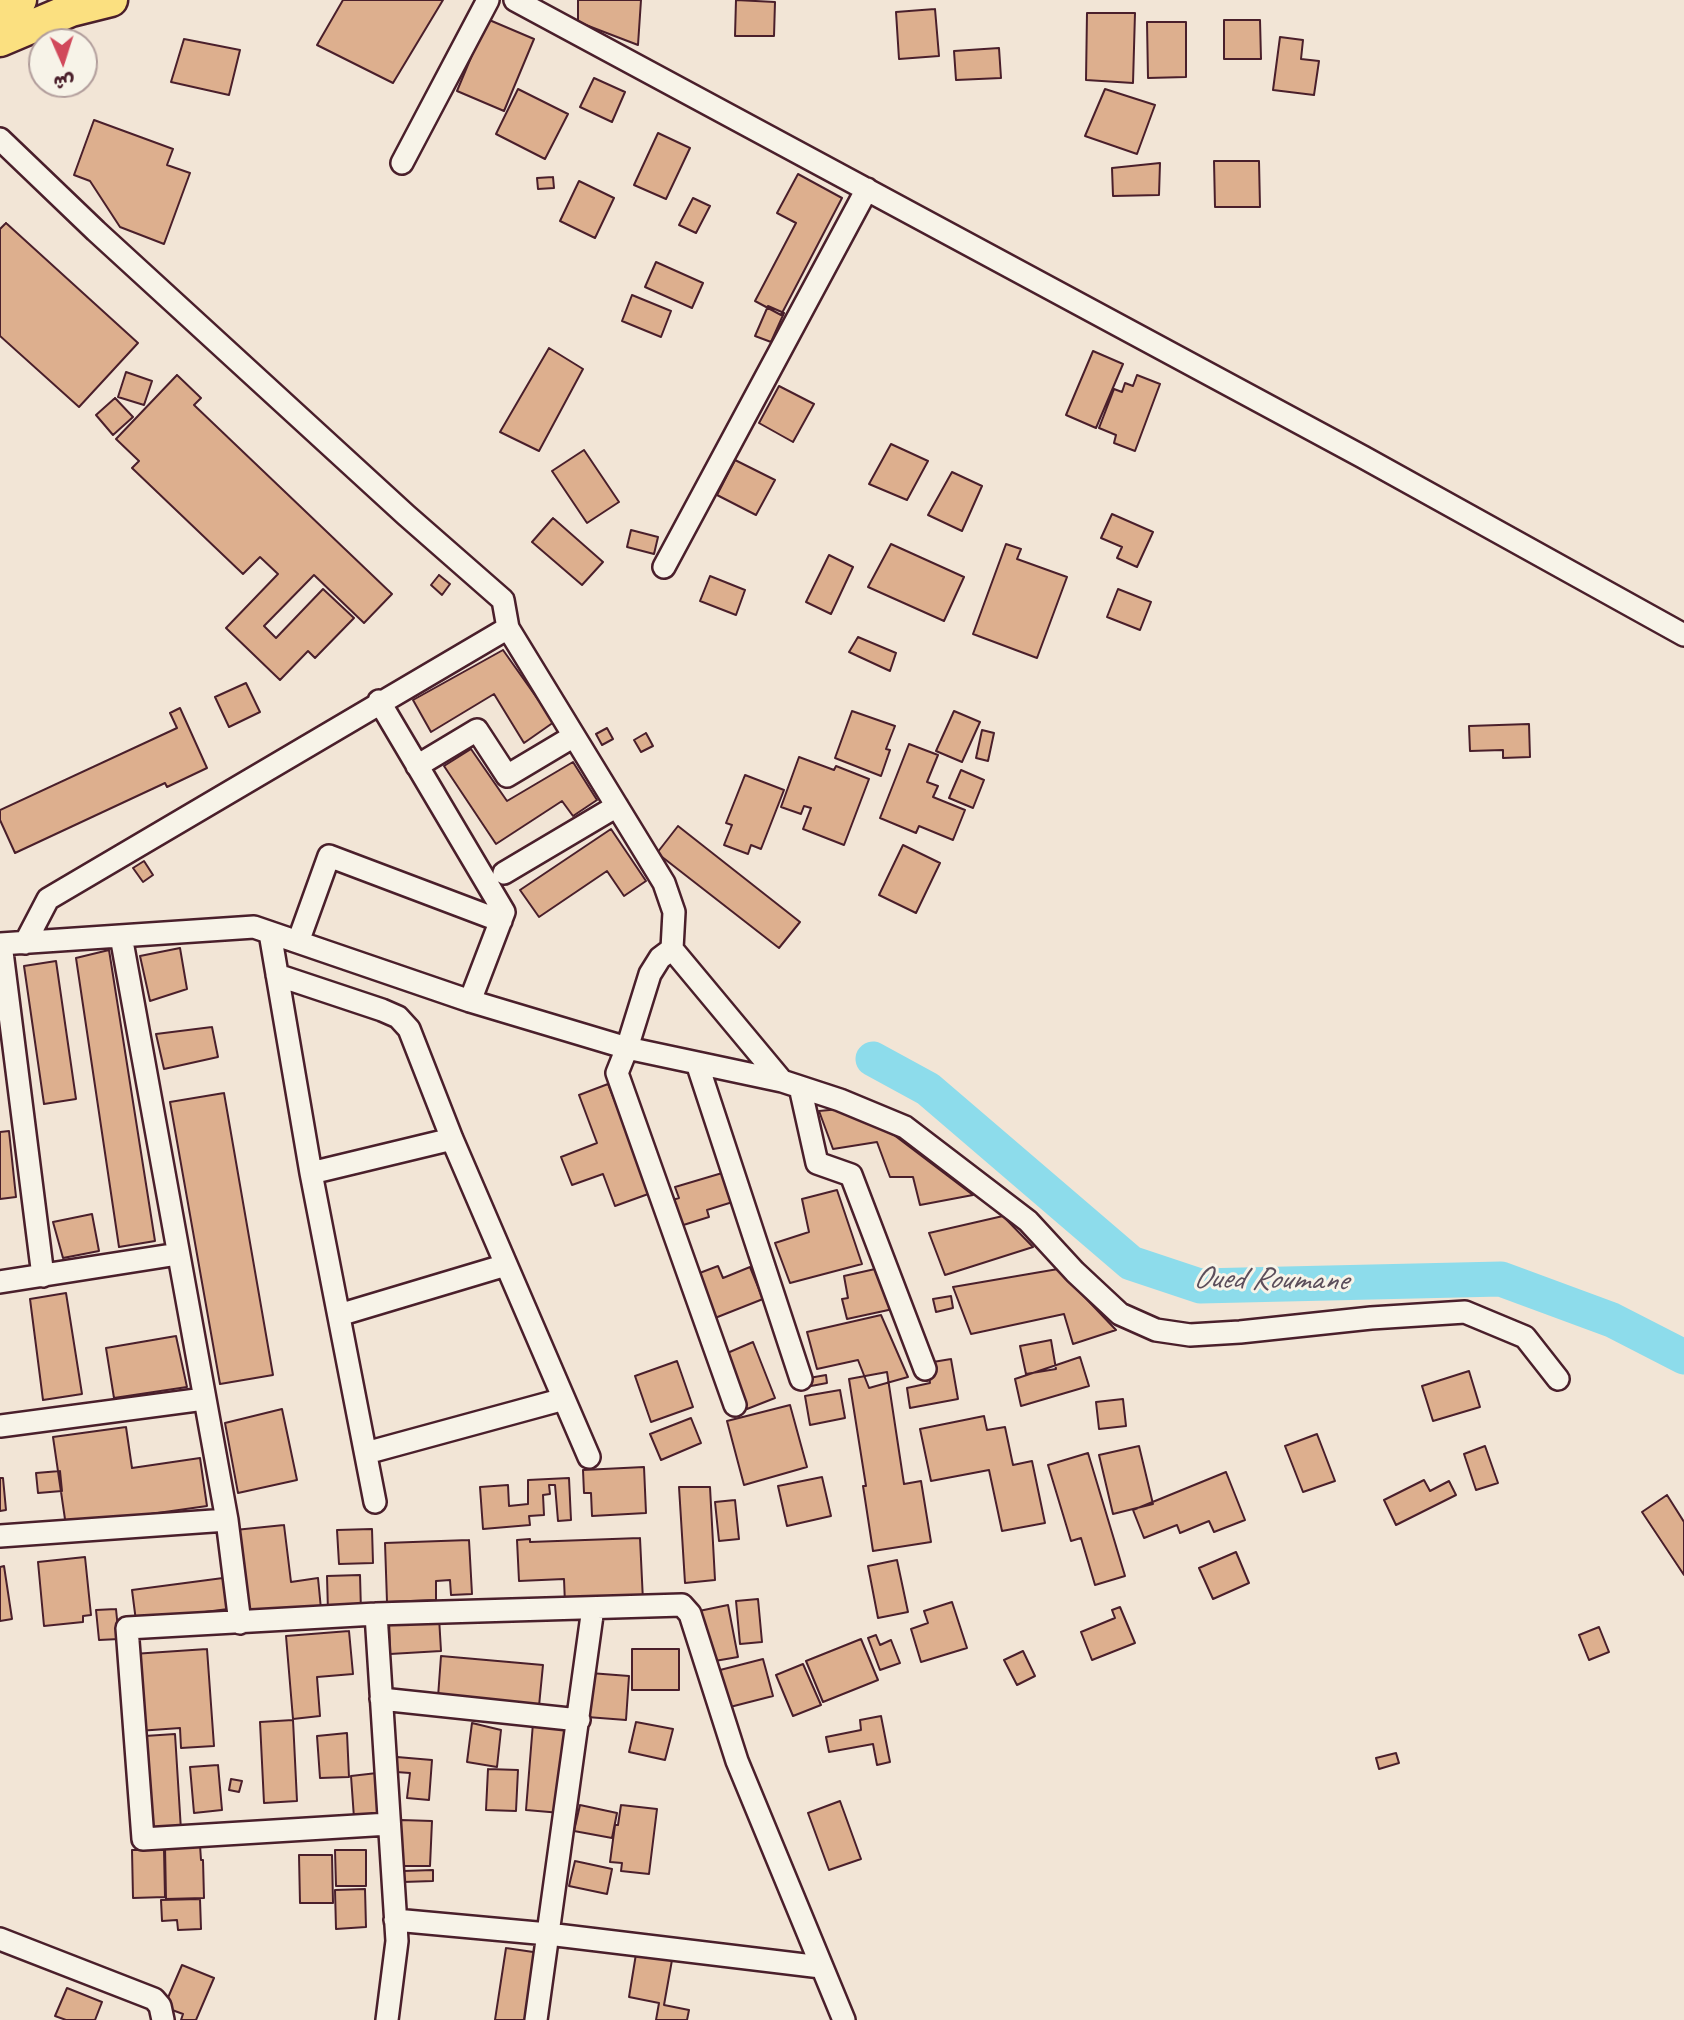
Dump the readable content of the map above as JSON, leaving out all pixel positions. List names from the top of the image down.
{
  "water": ["Oued Roumane"],
  "north": "bottom"
}
